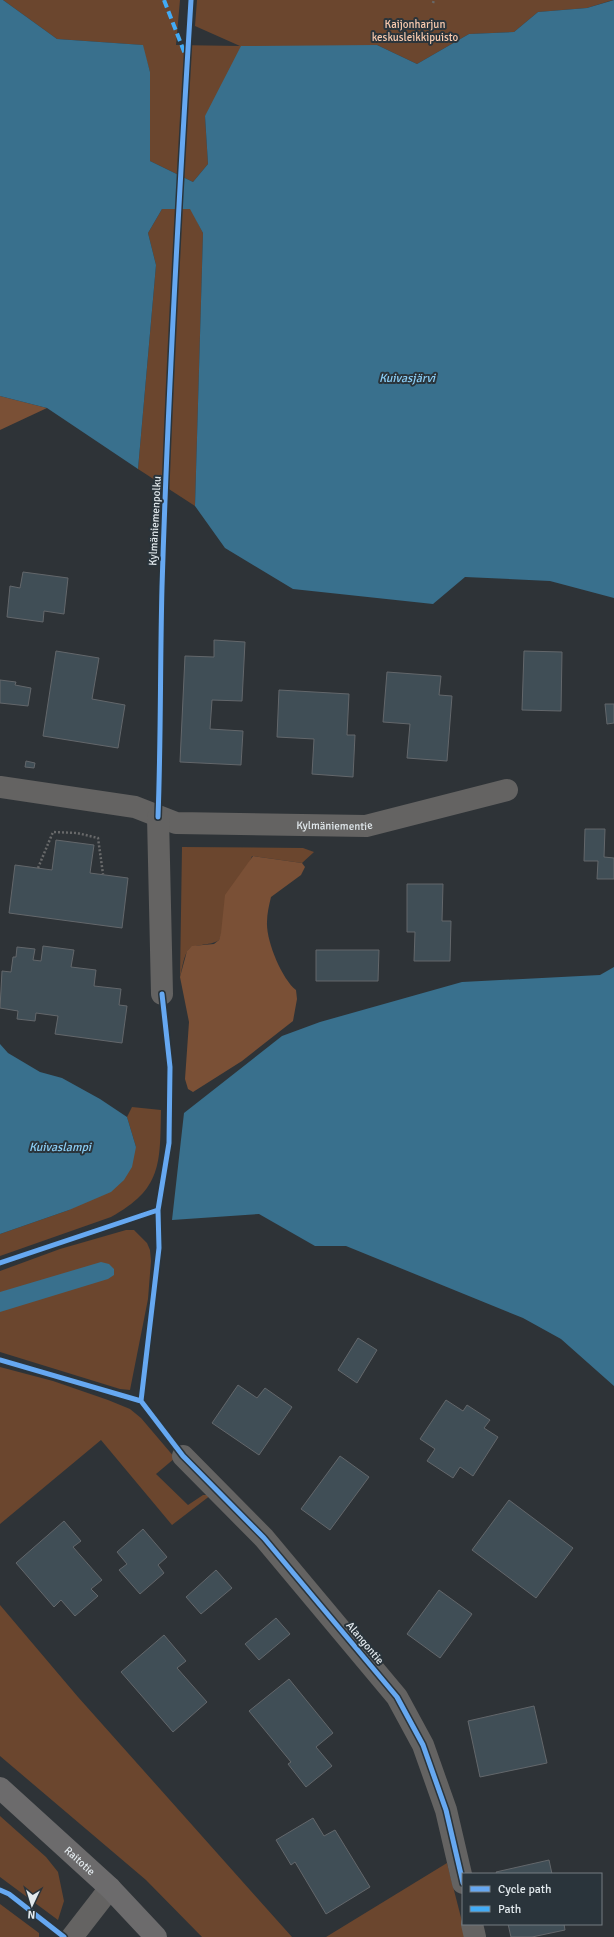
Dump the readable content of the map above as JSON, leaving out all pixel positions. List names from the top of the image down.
{
  "streets": {
    "main road": ["Raitotie"],
    "street": ["Kylmäniementie", "Alangontie"],
    "cycle path": ["Kylmäniemenpolku"]
  },
  "water": ["Kuivasjärvi", "Kuivaslampi"],
  "parks": ["Kaijonharjun keskusleikkipuisto"],
  "legend": ["Cycle path", "Path"],
  "north": "bottom"
}
